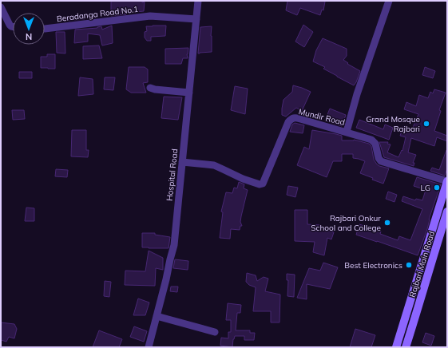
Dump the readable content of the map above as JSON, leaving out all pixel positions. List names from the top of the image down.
{
  "streets": {
    "street": [
      "Beradanga Road No.1",
      "Mundir Road",
      "Hospital Road",
      "Rajbari Main Road"
    ]
  },
  "crossings": [
    ["Beradanga Road No.1", "Hospital Road"],
    ["Mundir Road", "Hospital Road"],
    ["Mundir Road", "Rajbari Main Road"]
  ],
  "places": [
    "Grand Mosque Rajbari",
    "LG",
    "Rajbari Onkur School and College",
    "Best Electronics"
  ],
  "north": "bottom"
}
